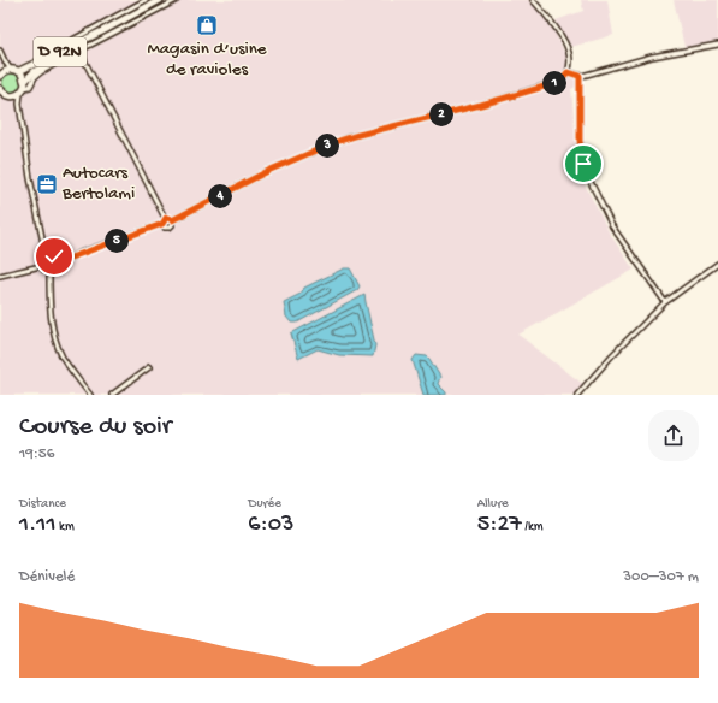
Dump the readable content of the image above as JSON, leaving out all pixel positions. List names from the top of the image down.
{
  "streets": {
    "main road": ["D 92N"]
  },
  "places": {
    "shop": ["Magasin d’usine de ravioles"],
    "office": ["Autocars Bertolami"]
  },
  "page": {
    "pins": [
      "1",
      "2",
      "3",
      "4",
      "5"
    ],
    "heading": ["Course du soir", "19:56"],
    "stats": [
      ["Distance", "1.11 km"],
      ["Durée", "6:03"],
      ["Allure", "5:27 /km"]
    ],
    "chart": ["Dénivelé", "300–307 m"]
  }
}
